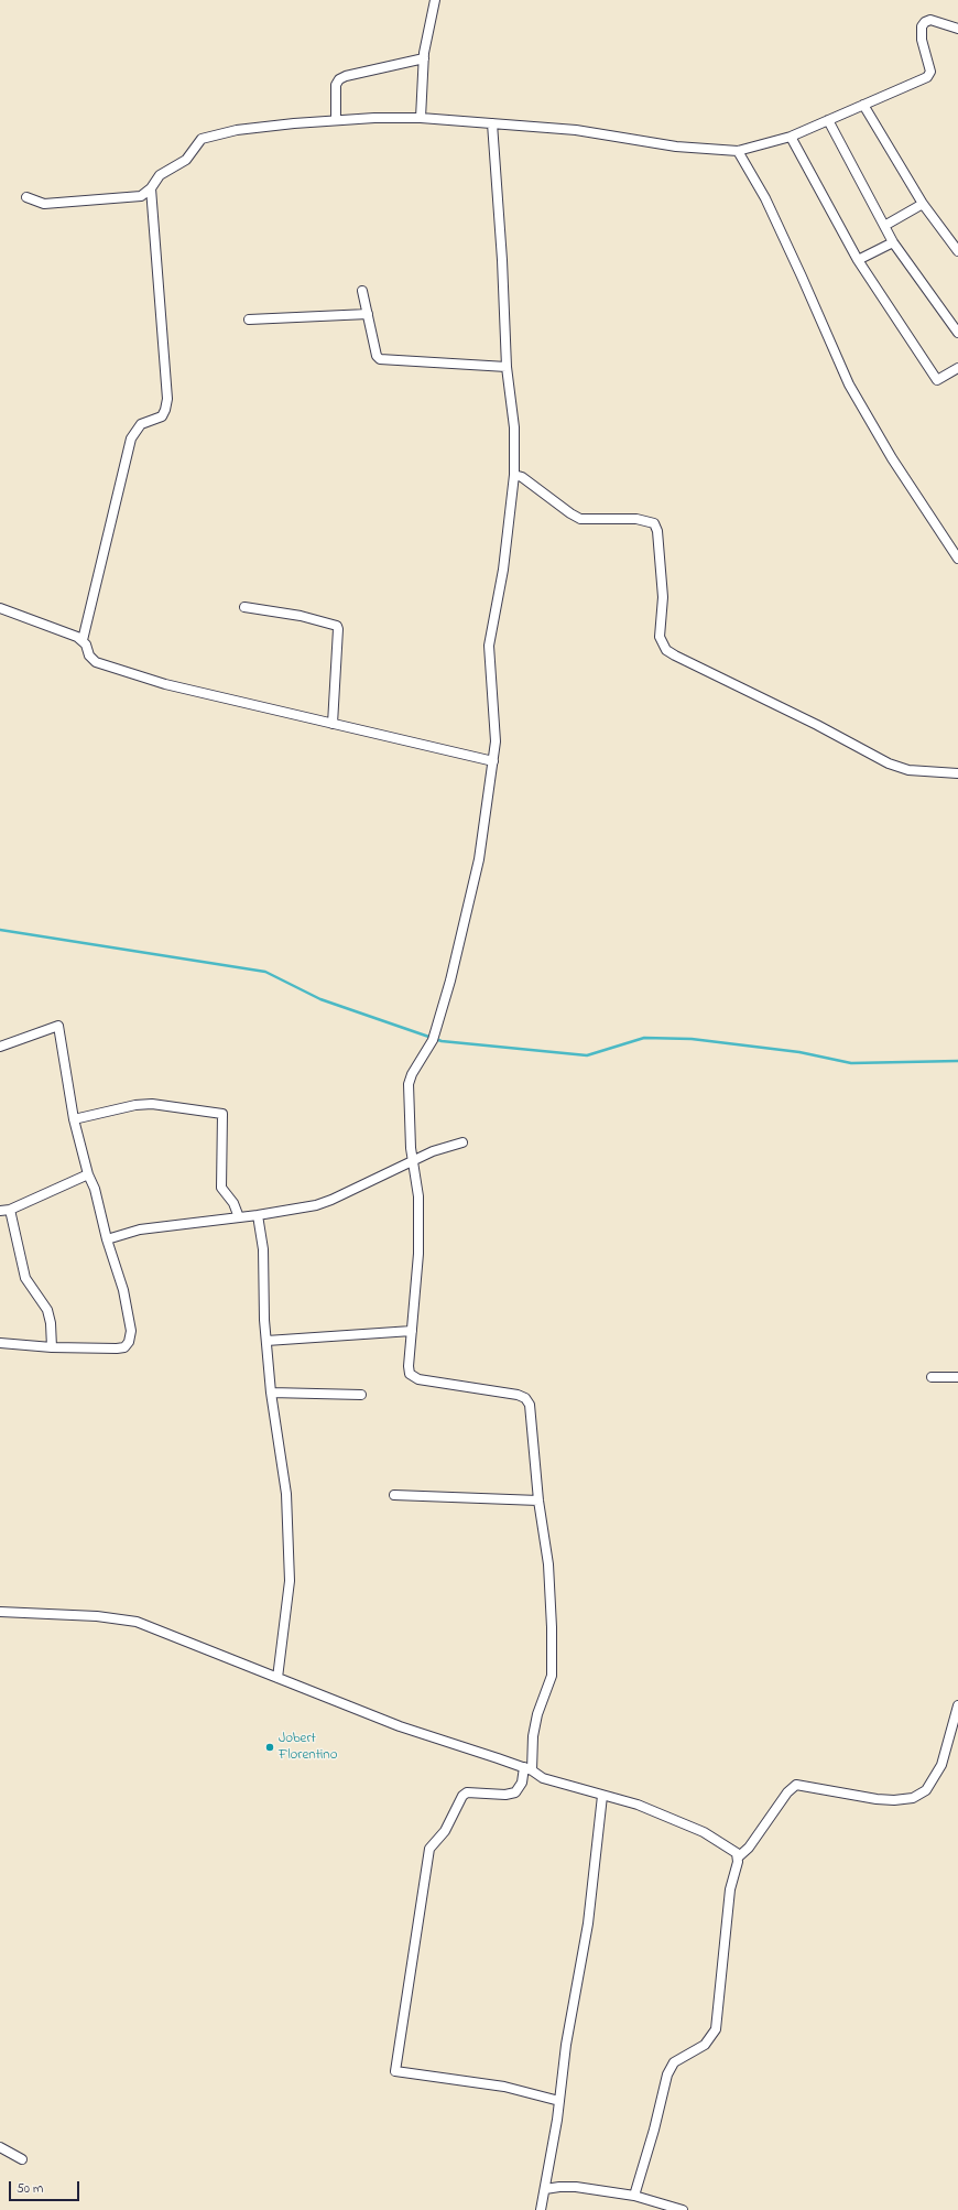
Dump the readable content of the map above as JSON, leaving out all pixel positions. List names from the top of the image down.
{
  "places": ["Jobert Florentino"],
  "scale_bar": "50 m"
}
